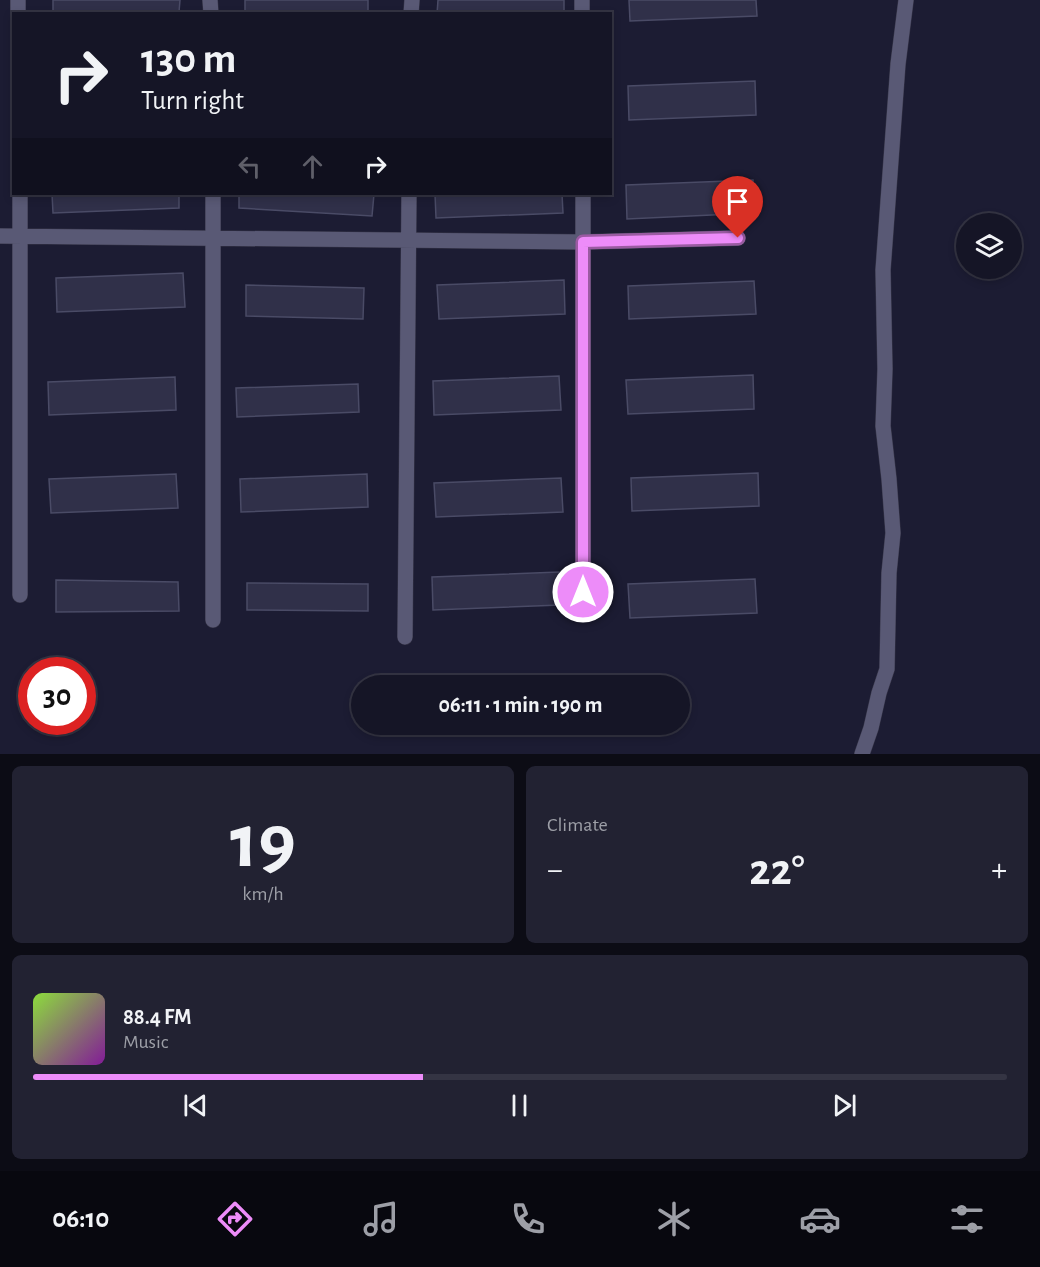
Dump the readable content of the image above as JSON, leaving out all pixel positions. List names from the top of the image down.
{
  "page": {
    "turn": ["130 m", "Turn right"],
    "limit": "30",
    "trip": "06:11 · 1 min · 190 m",
    "tile": [
      ["19", "km/h"],
      "Climate"
    ],
    "heat": ["−", "22°", "+"],
    "song": ["88.4 FM", "Music"],
    "tabs": "06:10"
  }
}
